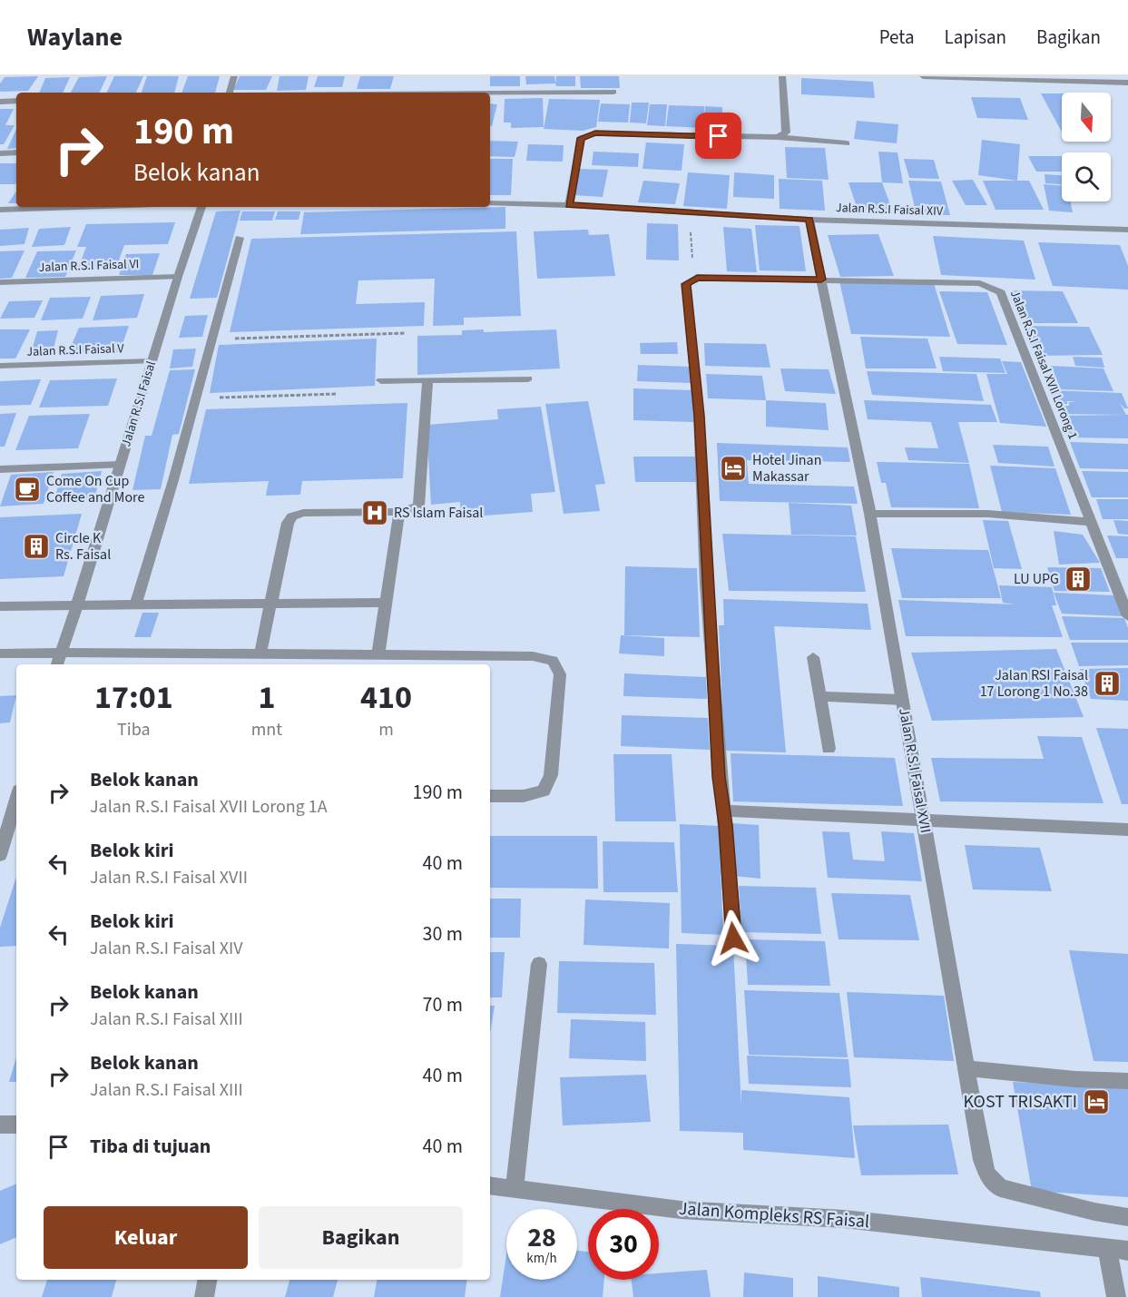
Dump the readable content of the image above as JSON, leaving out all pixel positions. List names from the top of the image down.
{
  "streets": {
    "street": [
      "Jalan R.S.I Faisal XIV",
      "Jalan R.S.I Faisal VI",
      "Jalan R.S.I Faisal V",
      "Jalan R.S.I Faisal XVII Lorong 1",
      "Jalan R.S.I Faisal",
      "Jalan R.S.I Faisal XVII",
      "Jalan Kompleks RS Faisal"
    ]
  },
  "crossings": [
    ["Jalan R.S.I Faisal XIV", "Jalan R.S.I Faisal XVII"],
    ["Jalan R.S.I Faisal VI", "Jalan R.S.I Faisal"],
    ["Jalan R.S.I Faisal V", "Jalan R.S.I Faisal"],
    ["Jalan R.S.I Faisal XVII Lorong 1", "Jalan R.S.I Faisal XVII"]
  ],
  "places": {
    "hotel": ["Hotel Jinan Makassar", "KOST TRISAKTI"],
    "cafe": ["Come On Cup Coffee and More"],
    "hospital": ["RS Islam Faisal"],
    "building": ["Circle K Rs. Faisal", "LU UPG", "Jalan RSI Faisal 17 Lorong 1 No.38"]
  },
  "north": "bottom",
  "page": {
    "header": "Waylane",
    "nav": ["Peta", "Lapisan", "Bagikan"],
    "turn": ["190 m", "Belok kanan"],
    "eta": [
      "17:01",
      "Tiba",
      "1",
      "mnt",
      "410",
      "m"
    ],
    "list": [
      {
        "name": "Belok kanan",
        "note": "Jalan R.S.I Faisal XVII Lorong 1A",
        "value": "190 m"
      },
      {
        "name": "Belok kiri",
        "note": "Jalan R.S.I Faisal XVII",
        "value": "40 m"
      },
      {
        "name": "Belok kiri",
        "note": "Jalan R.S.I Faisal XIV",
        "value": "30 m"
      },
      {
        "name": "Belok kanan",
        "note": "Jalan R.S.I Faisal XIII",
        "value": "70 m"
      },
      {
        "name": "Belok kanan",
        "note": "Jalan R.S.I Faisal XIII",
        "value": "40 m"
      },
      {
        "name": "Tiba di tujuan",
        "value": "40 m"
      }
    ],
    "buttons": ["Keluar", "Bagikan"],
    "speed": "28 km/h",
    "limit": "30"
  }
}
